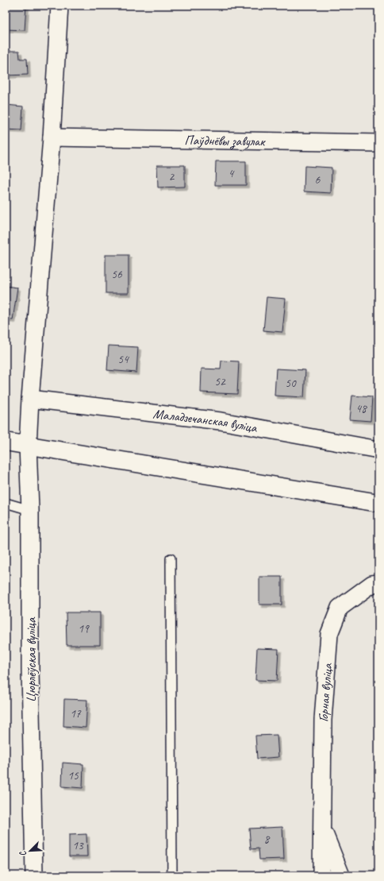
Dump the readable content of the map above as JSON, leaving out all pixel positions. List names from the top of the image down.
{
  "streets": {
    "street": [
      "Паўднёвы завулак",
      "Маладзечанская вуліца",
      "Цюрлёўская вуліца",
      "Горная вуліца"
    ]
  },
  "crossings": [
    ["Паўднёвы завулак", "Цюрлёўская вуліца"],
    ["Маладзечанская вуліца", "Цюрлёўская вуліца"]
  ],
  "house_numbers": [
    "4",
    "2",
    "6",
    "56",
    "54",
    "52",
    "50",
    "48",
    "19",
    "17",
    "15",
    "8",
    "13"
  ],
  "north": "bottom left"
}
